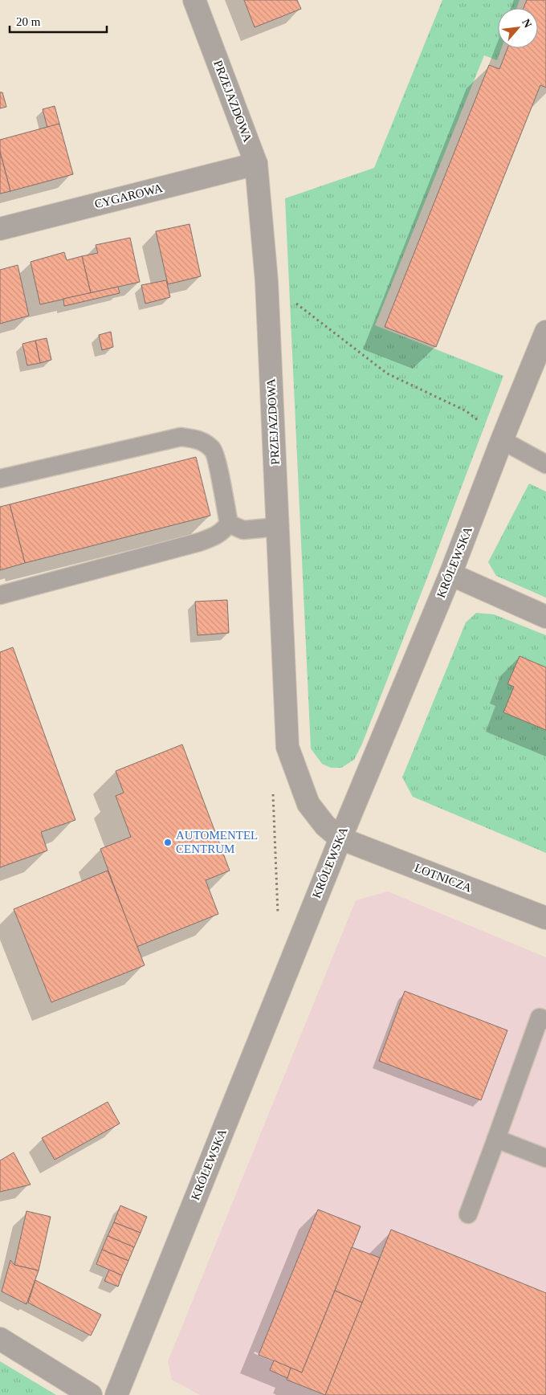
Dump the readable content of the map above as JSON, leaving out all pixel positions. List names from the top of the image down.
{
  "streets": {
    "street": [
      "PRZEJAZDOWA",
      "CYGAROWA",
      "KRÓLEWSKA",
      "LOTNICZA"
    ]
  },
  "crossings": [
    ["PRZEJAZDOWA", "CYGAROWA"],
    ["PRZEJAZDOWA", "KRÓLEWSKA"],
    ["PRZEJAZDOWA", "LOTNICZA"],
    ["KRÓLEWSKA", "LOTNICZA"]
  ],
  "places": ["AUTOMENTEL CENTRUM"],
  "scale_bar": "20 m",
  "north": "top right"
}
